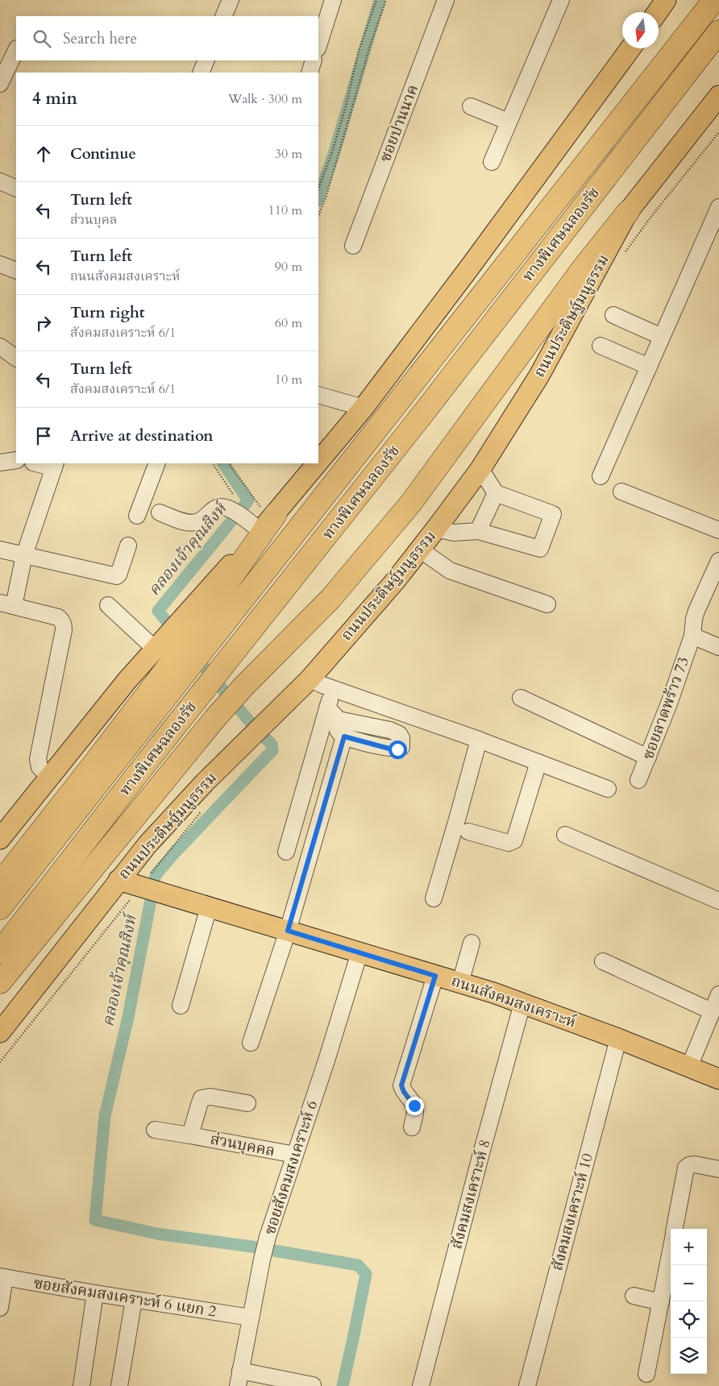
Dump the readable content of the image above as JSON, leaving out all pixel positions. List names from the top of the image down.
{
  "streets": {
    "highway": ["ทางพิเศษฉลองรัช"],
    "main road": ["ถนนประดิษฐ์มนูธรรม", "ถนนสังคมสงเคราะห์"],
    "street": [
      "ซอยปานนาค",
      "ซอยลาดพร้าว 73",
      "ส่วนบุคคล",
      "ซอยสังคมสงเคราะห์ 6",
      "สังคมสงเคราะห์ 8",
      "สังคมสงเคราะห์ 10",
      "ซอยสังคมสงเคราะห์ 6 แยก 2"
    ]
  },
  "crossings": [
    ["ถนนประดิษฐ์มนูธรรม", "ถนนสังคมสงเคราะห์"],
    ["ถนนสังคมสงเคราะห์", "ซอยสังคมสงเคราะห์ 6"],
    ["ถนนสังคมสงเคราะห์", "สังคมสงเคราะห์ 8"],
    ["ถนนสังคมสงเคราะห์", "สังคมสงเคราะห์ 10"],
    ["ส่วนบุคคล", "ซอยสังคมสงเคราะห์ 6"],
    ["ซอยสังคมสงเคราะห์ 6", "ซอยสังคมสงเคราะห์ 6 แยก 2"]
  ],
  "water": ["คลองเจ้าคุณสิงห์"],
  "north": "bottom",
  "page": {
    "search": "Search here",
    "heading": ["4 min", "Walk · 300 m"],
    "list": [
      ["Continue", "30 m"],
      ["Turn left", "ส่วนบุคล", "110 m"],
      ["Turn left", "ถนนสังคมสงเคราะห์", "90 m"],
      ["Turn right", "สังคมสงเคราะห์ 6/1", "60 m"],
      ["Turn left", "สังคมสงเคราะห์ 6/1", "10 m"],
      "Arrive at destination"
    ],
    "map_buttons": ["+", "−"]
  }
}
